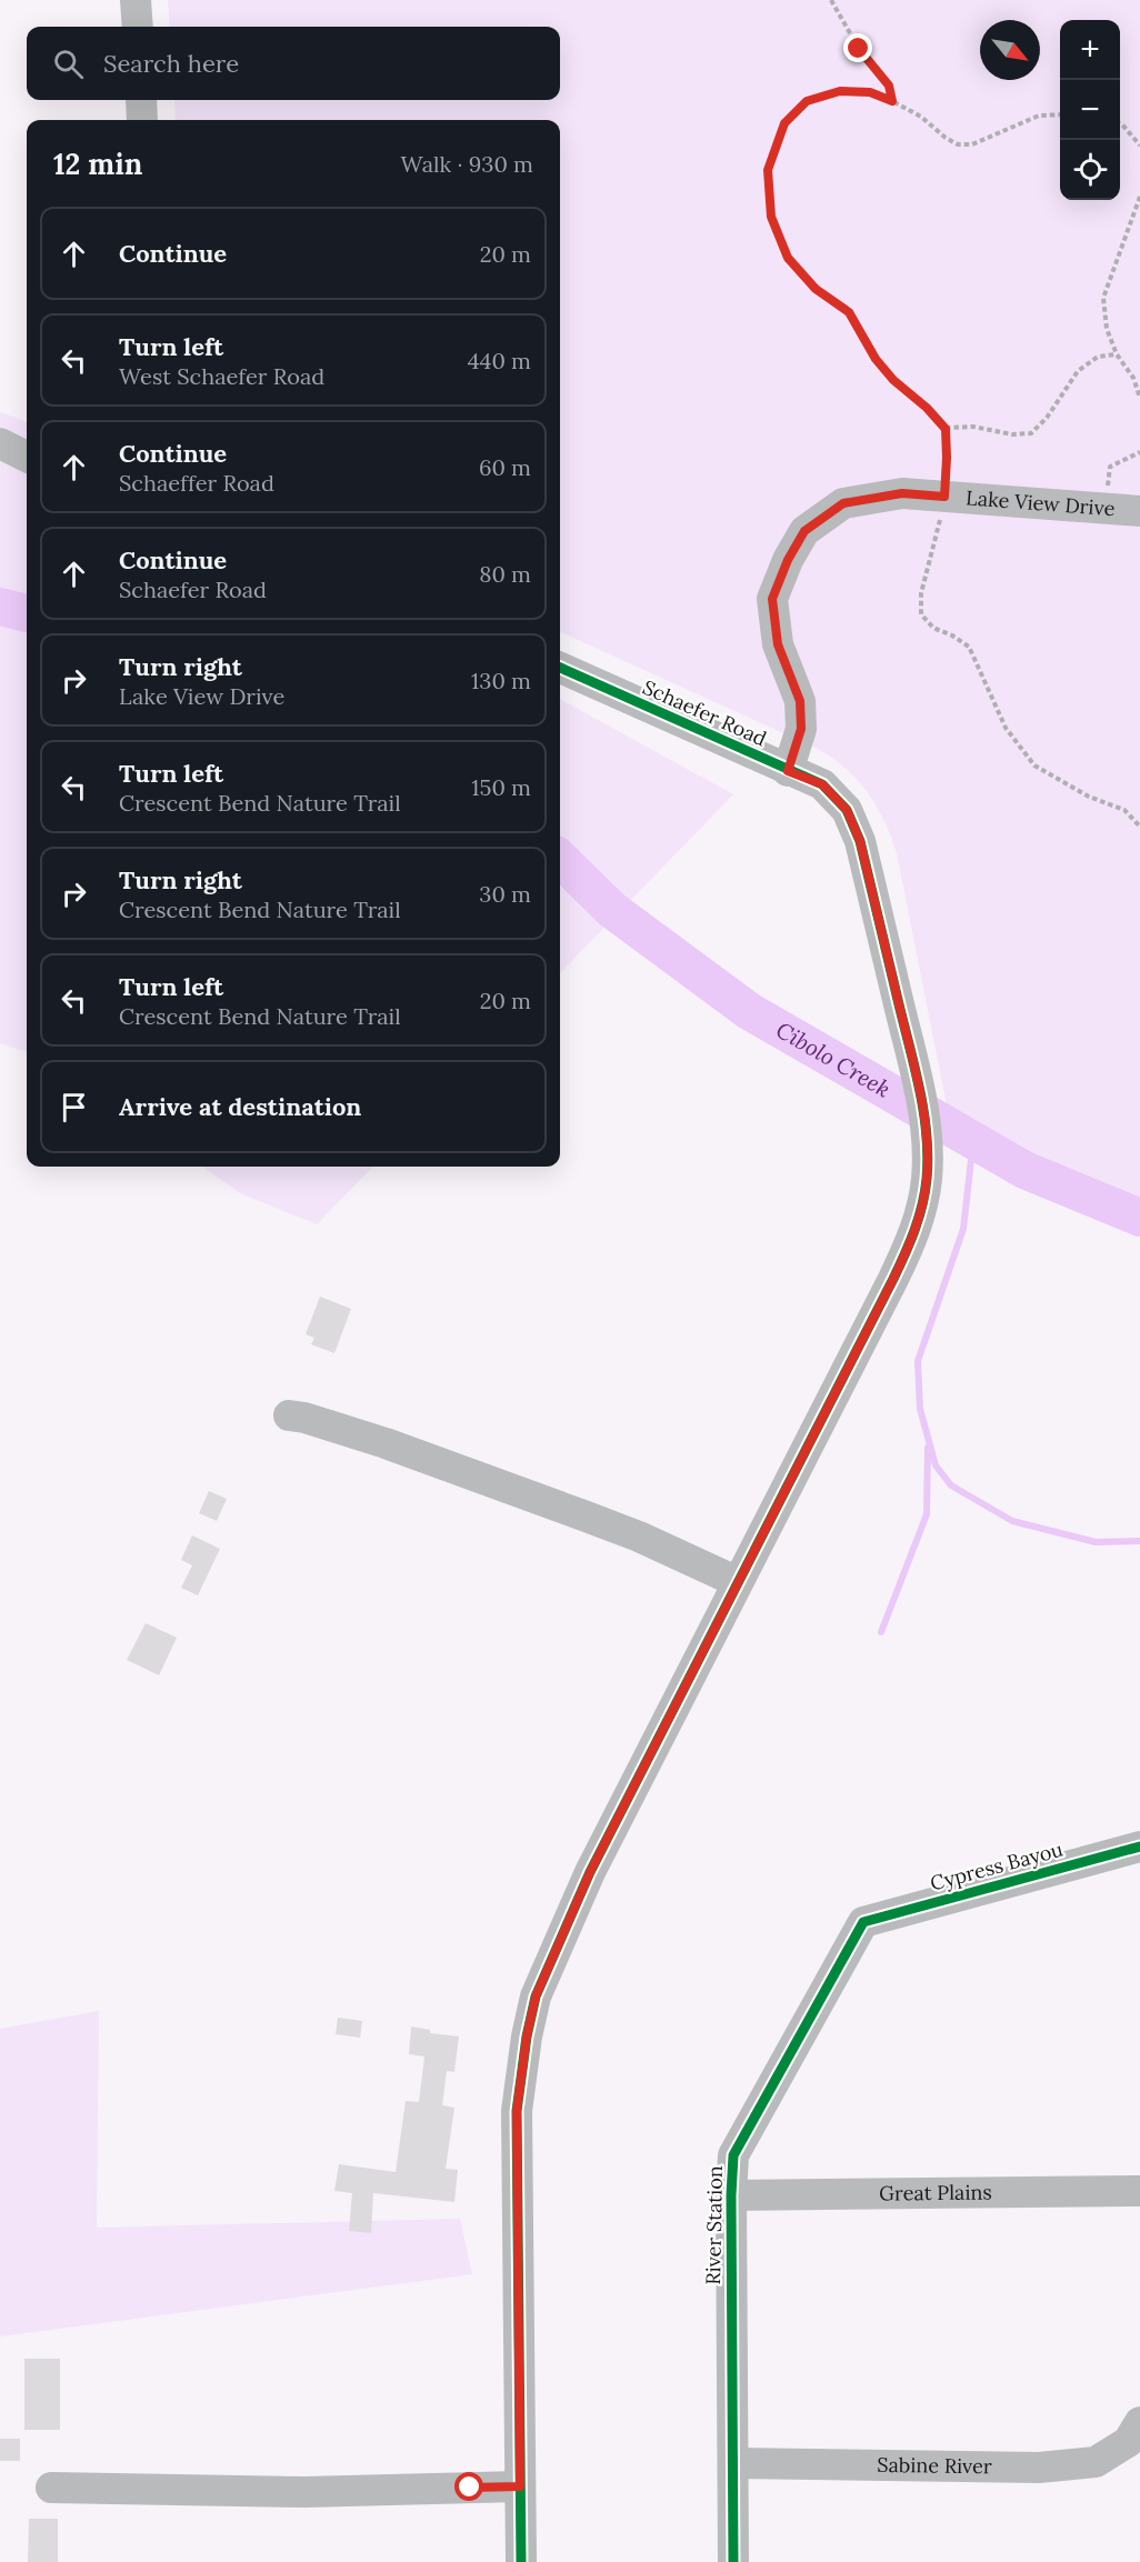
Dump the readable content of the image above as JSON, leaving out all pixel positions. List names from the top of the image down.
{
  "streets": {
    "street": [
      "Lake View Drive",
      "Schaefer Road",
      "Cypress Bayou",
      "Great Plains",
      "River Station",
      "Sabine River"
    ]
  },
  "crossings": [
    ["Lake View Drive", "Schaefer Road"],
    ["Cypress Bayou", "River Station"],
    ["Great Plains", "River Station"],
    ["River Station", "Sabine River"]
  ],
  "water": ["Cibolo Creek"],
  "north": "bottom right",
  "page": {
    "map_buttons": ["+", "−"],
    "search": "Search here",
    "heading": ["12 min", "Walk · 930 m"],
    "list": [
      ["Continue", "20 m"],
      ["Turn left", "West Schaefer Road", "440 m"],
      ["Continue", "Schaeffer Road", "60 m"],
      ["Continue", "Schaefer Road", "80 m"],
      ["Turn right", "Lake View Drive", "130 m"],
      ["Turn left", "Crescent Bend Nature Trail", "150 m"],
      ["Turn right", "Crescent Bend Nature Trail", "30 m"],
      ["Turn left", "Crescent Bend Nature Trail", "20 m"],
      "Arrive at destination"
    ]
  }
}
